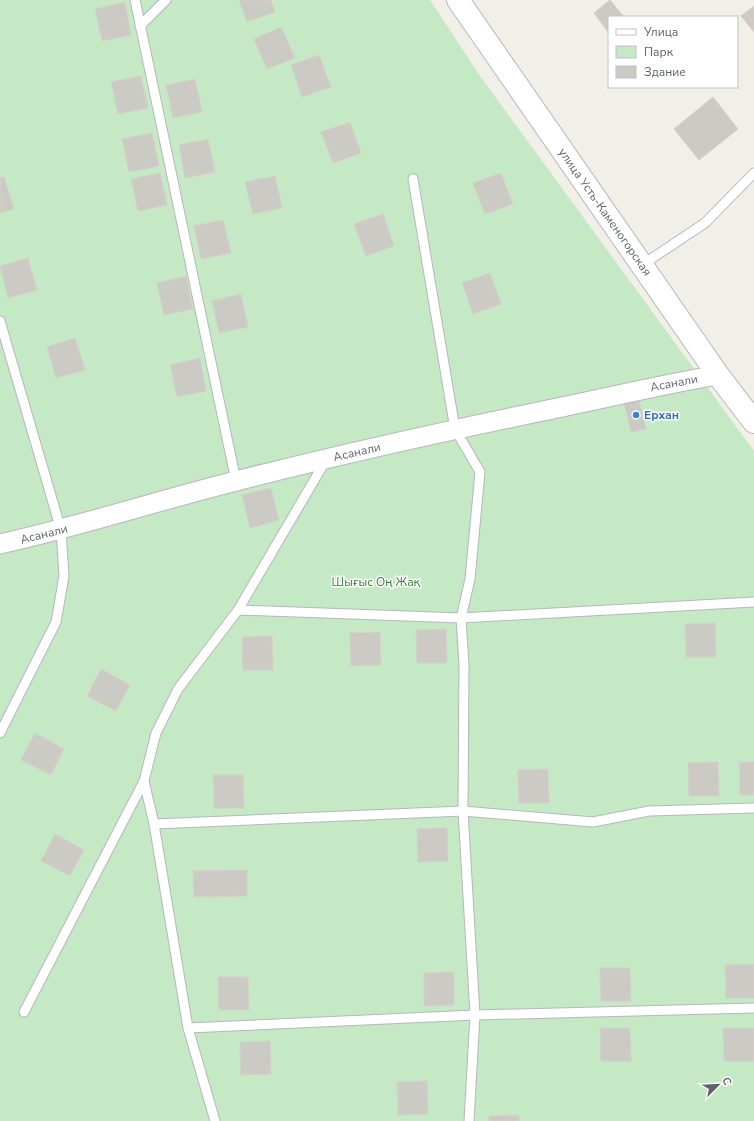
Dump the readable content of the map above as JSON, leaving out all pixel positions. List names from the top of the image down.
{
  "streets": {
    "street": ["улица Усть-Каменогорская", "Асанали"]
  },
  "crossings": [
    ["улица Усть-Каменогорская", "Асанали"]
  ],
  "parks": ["Шығыс Оң Жақ"],
  "places": ["Ерхан"],
  "legend": ["Улица", "Парк", "Здание"],
  "north": "top right"
}
